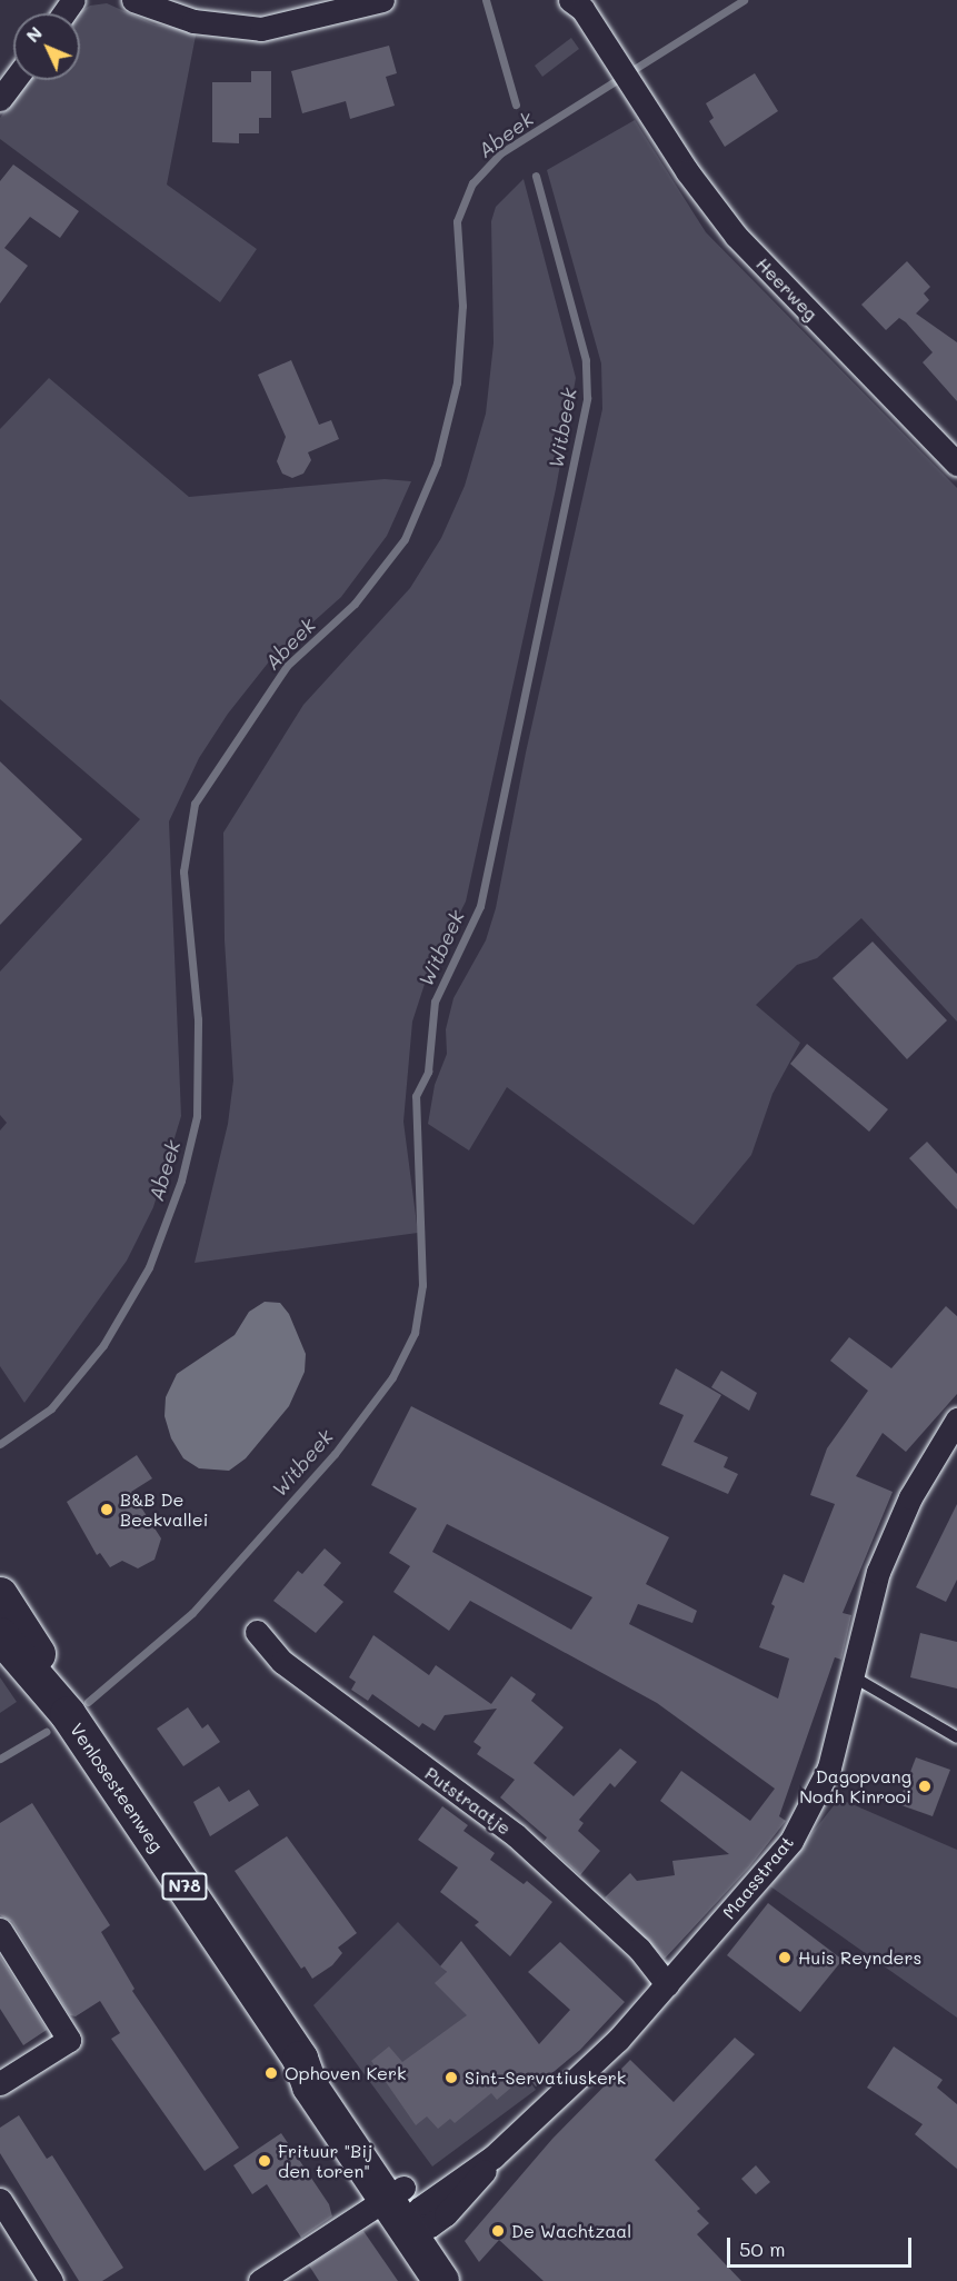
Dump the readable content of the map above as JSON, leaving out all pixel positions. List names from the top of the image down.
{
  "streets": {
    "main road": ["Venlosesteenweg", "N78"],
    "street": ["Heerweg", "Putstraatje", "Maasstraat"]
  },
  "crossings": [
    ["Venlosesteenweg", "Maasstraat"],
    ["Putstraatje", "Maasstraat"]
  ],
  "water": ["Abeek", "Witbeek"],
  "places": [
    "B&B De Beekvallei",
    "Dagopvang Noah Kinrooi",
    "Huis Reynders",
    "Ophoven Kerk",
    "Sint-Servatiuskerk",
    "Frituur \"Bij den toren\"",
    "De Wachtzaal"
  ],
  "scale_bar": "50 m",
  "north": "top left"
}
